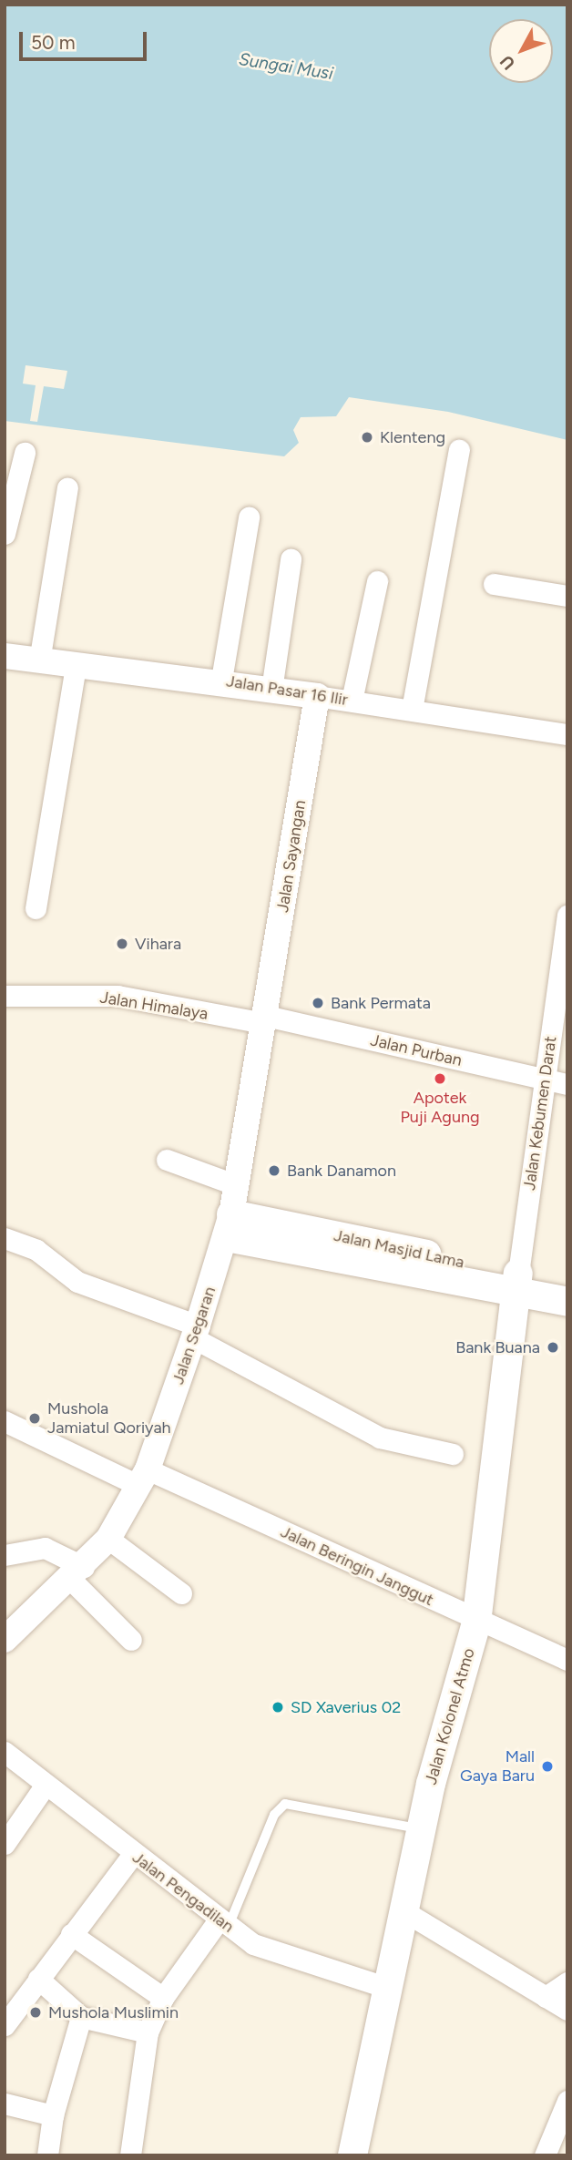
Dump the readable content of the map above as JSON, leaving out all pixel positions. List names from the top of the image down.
{
  "streets": {
    "main road": ["Jalan Masjid Lama", "Jalan Kolonel Atmo"],
    "street": [
      "Jalan Pasar 16 Ilir",
      "Jalan Sayangan",
      "Jalan Himalaya",
      "Jalan Purban",
      "Jalan Kebumen Darat",
      "Jalan Segaran",
      "Jalan Beringin Janggut",
      "Jalan Pengadilan"
    ]
  },
  "crossings": [
    ["Jalan Pasar 16 Ilir", "Jalan Sayangan"],
    ["Jalan Sayangan", "Jalan Himalaya"],
    ["Jalan Sayangan", "Jalan Purban"],
    ["Jalan Sayangan", "Jalan Segaran"],
    ["Jalan Himalaya", "Jalan Purban"],
    ["Jalan Himalaya", "Jalan Segaran"],
    ["Jalan Purban", "Jalan Kebumen Darat"],
    ["Jalan Purban", "Jalan Segaran"],
    ["Jalan Kebumen Darat", "Jalan Masjid Lama"],
    ["Jalan Kebumen Darat", "Jalan Kolonel Atmo"],
    ["Jalan Masjid Lama", "Jalan Segaran"],
    ["Jalan Masjid Lama", "Jalan Kolonel Atmo"],
    ["Jalan Segaran", "Jalan Beringin Janggut"],
    ["Jalan Beringin Janggut", "Jalan Kolonel Atmo"],
    ["Jalan Kolonel Atmo", "Jalan Pengadilan"]
  ],
  "water": ["Sungai Musi"],
  "places": [
    "Klenteng",
    "Vihara",
    "Bank Permata",
    "Apotek Puji Agung",
    "Bank Danamon",
    "Bank Buana",
    "Mushola Jamiatul Qoriyah",
    "SD Xaverius 02",
    "Mall Gaya Baru",
    "Mushola Muslimin"
  ],
  "scale_bar": "50 m",
  "north": "bottom left"
}
